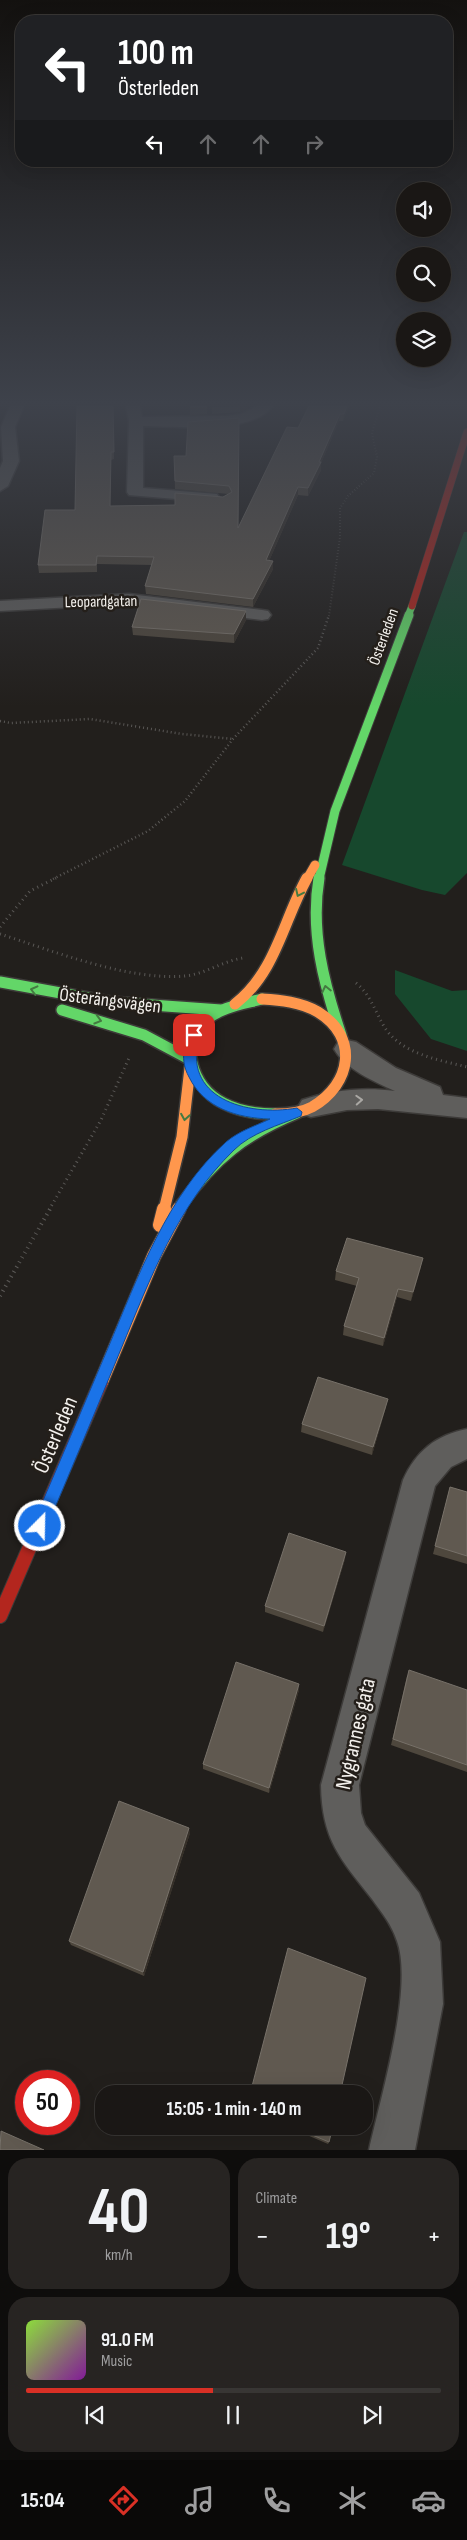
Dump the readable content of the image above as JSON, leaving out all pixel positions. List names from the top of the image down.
{
  "streets": {
    "main road": ["Österleden", "Österängsvägen"],
    "street": ["Leopardgatan", "Nygrannes gata"]
  },
  "crossings": [
    ["Österleden", "Österängsvägen"]
  ],
  "page": {
    "turn": ["100 m", "Österleden"],
    "limit": "50",
    "trip": "15:05 · 1 min · 140 m",
    "tile": [
      ["40", "km/h"],
      "Climate"
    ],
    "heat": ["−", "19°", "+"],
    "song": ["91.0 FM", "Music"],
    "tabs": "15:04"
  }
}
